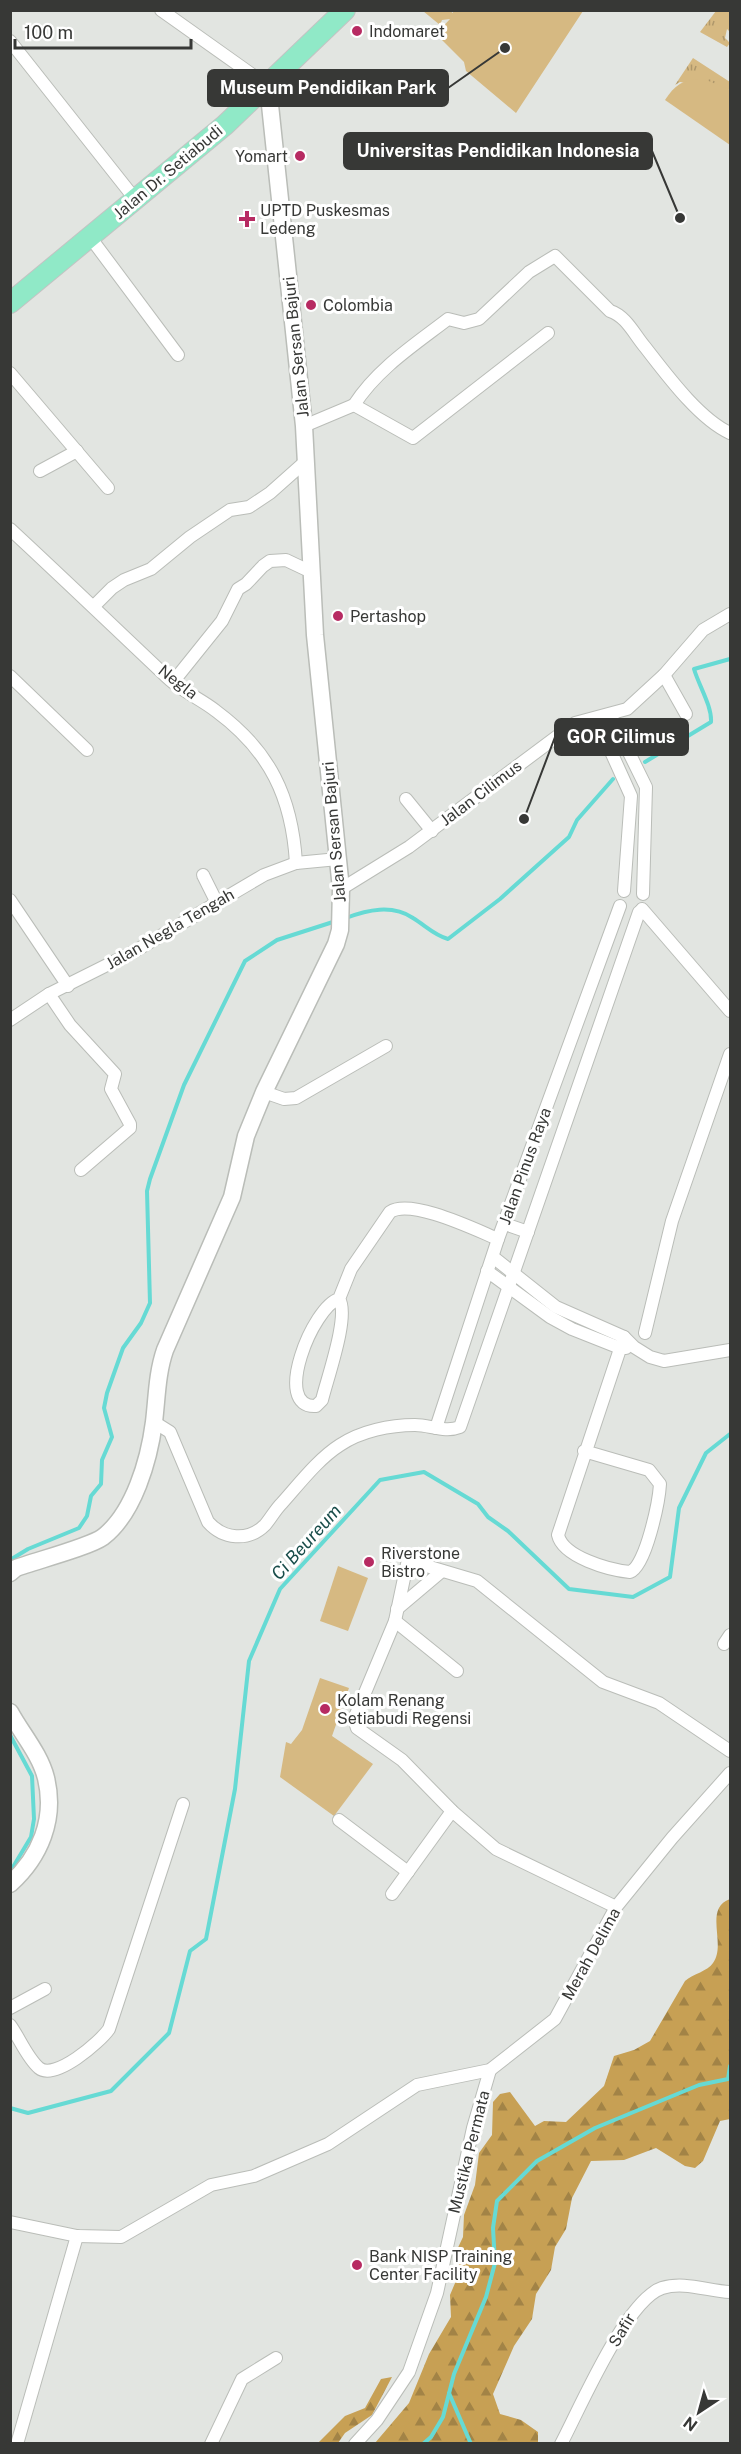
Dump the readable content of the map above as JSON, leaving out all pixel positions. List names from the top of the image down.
{
  "streets": {
    "main road": ["Jalan Dr. Setiabudi", "Jalan Sersan Bajuri"],
    "street": [
      "Negla",
      "Jalan Cilimus",
      "Jalan Negla Tengah",
      "Jalan Pinus Raya",
      "Merah Delima",
      "Mustika Permata",
      "Safir"
    ]
  },
  "crossings": [
    ["Jalan Dr. Setiabudi", "Jalan Sersan Bajuri"],
    ["Jalan Sersan Bajuri", "Jalan Cilimus"],
    ["Jalan Sersan Bajuri", "Jalan Negla Tengah"],
    ["Negla", "Jalan Negla Tengah"],
    ["Merah Delima", "Mustika Permata"]
  ],
  "water": ["Ci Beureum"],
  "places": {
    "other": [
      "Indomaret",
      "Museum Pendidikan Park",
      "Yomart",
      "Universitas Pendidikan Indonesia",
      "Colombia",
      "Pertashop",
      "GOR Cilimus",
      "Riverstone Bistro",
      "Kolam Renang Setiabudi Regensi",
      "Bank NISP Training Center Facility"
    ],
    "health": ["UPTD Puskesmas Ledeng"]
  },
  "scale_bar": "100 m",
  "north": "bottom left"
}
